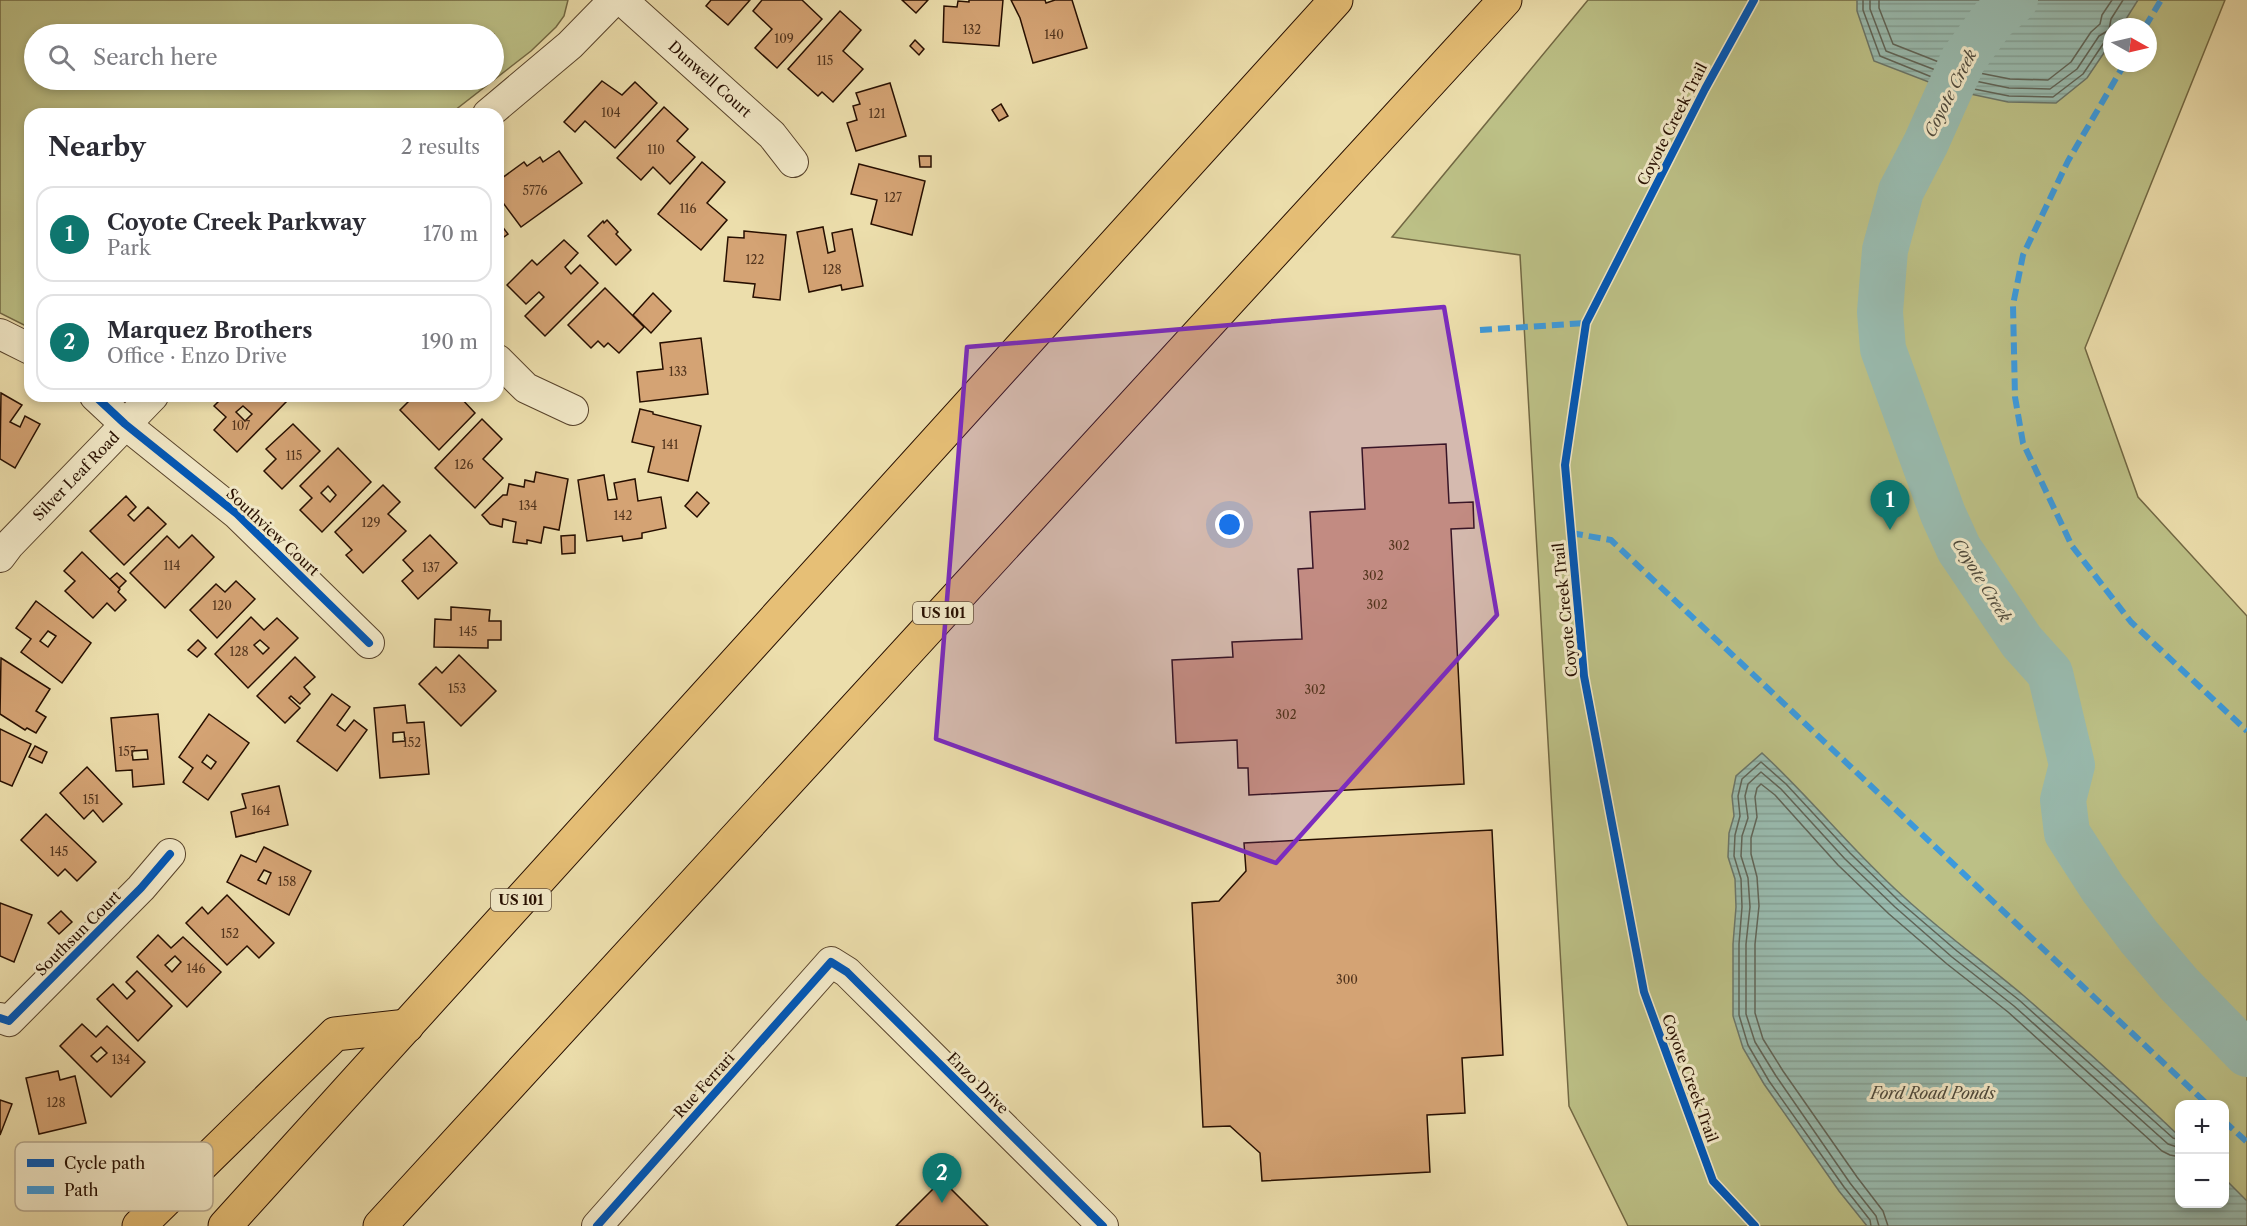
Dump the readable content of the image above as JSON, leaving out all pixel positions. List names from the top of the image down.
{
  "streets": {
    "highway": ["US 101"],
    "street": [
      "Dunwell Court",
      "Silver Leaf Road",
      "Southview Court",
      "Southsun Court",
      "Enzo Drive",
      "Rue Ferrari"
    ],
    "cycle path": ["Coyote Creek Trail"]
  },
  "crossings": [
    ["Silver Leaf Road", "Southview Court"],
    ["Enzo Drive", "Rue Ferrari"]
  ],
  "water": ["Coyote Creek", "Ford Road Ponds"],
  "house_numbers": [
    "132",
    "140",
    "109",
    "115",
    "104",
    "121",
    "110",
    "5776",
    "127",
    "116",
    "122",
    "128",
    "133",
    "107",
    "141",
    "115",
    "126",
    "134",
    "142",
    "129",
    "302",
    "114",
    "137",
    "302",
    "302",
    "120",
    "145",
    "128",
    "153",
    "302",
    "302",
    "152",
    "157",
    "151",
    "164",
    "145",
    "158",
    "152",
    "146",
    "300",
    "134",
    "128"
  ],
  "legend": ["Cycle path", "Path"],
  "north": "right",
  "page": {
    "search": "Search here",
    "heading": ["Nearby", "2 results"],
    "list": [
      {
        "mark": "1",
        "name": "Coyote Creek Parkway",
        "note": "Park",
        "value": "170 m"
      },
      {
        "mark": "2",
        "name": "Marquez Brothers",
        "note": "Office · Enzo Drive",
        "value": "190 m"
      }
    ],
    "pins": ["1", "2"],
    "map_buttons": ["+", "−"]
  }
}
